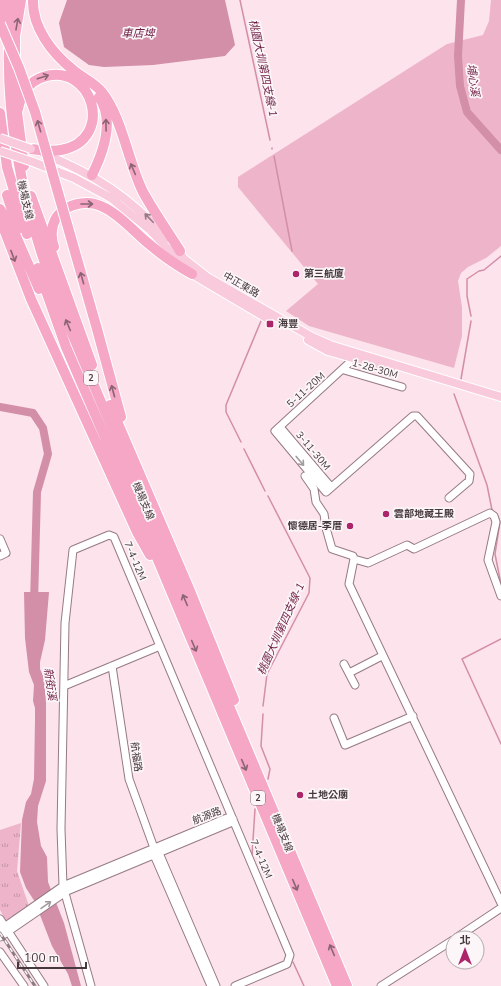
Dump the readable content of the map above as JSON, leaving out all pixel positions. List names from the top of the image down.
{
  "streets": {
    "highway": ["機場支線", "2"],
    "main road": ["中正東路"],
    "street": [
      "1-28-30M",
      "5-11-20M",
      "3-11-30M",
      "7-4-12M",
      "航福路",
      "航源路"
    ]
  },
  "crossings": [
    ["1-28-30M", "5-11-20M"],
    ["5-11-20M", "3-11-30M"],
    ["7-4-12M", "航源路"],
    ["航福路", "航源路"]
  ],
  "water": [
    "車店埤",
    "桃園大圳第四支線-1",
    "埔心溪",
    "新街溪"
  ],
  "places": {
    "other": [
      "第三航廈",
      "雲部地藏王殿",
      "懷德居-李厝",
      "土地公廟"
    ],
    "transit": ["海豐"]
  },
  "scale_bar": "100 m",
  "north": "top"
}
